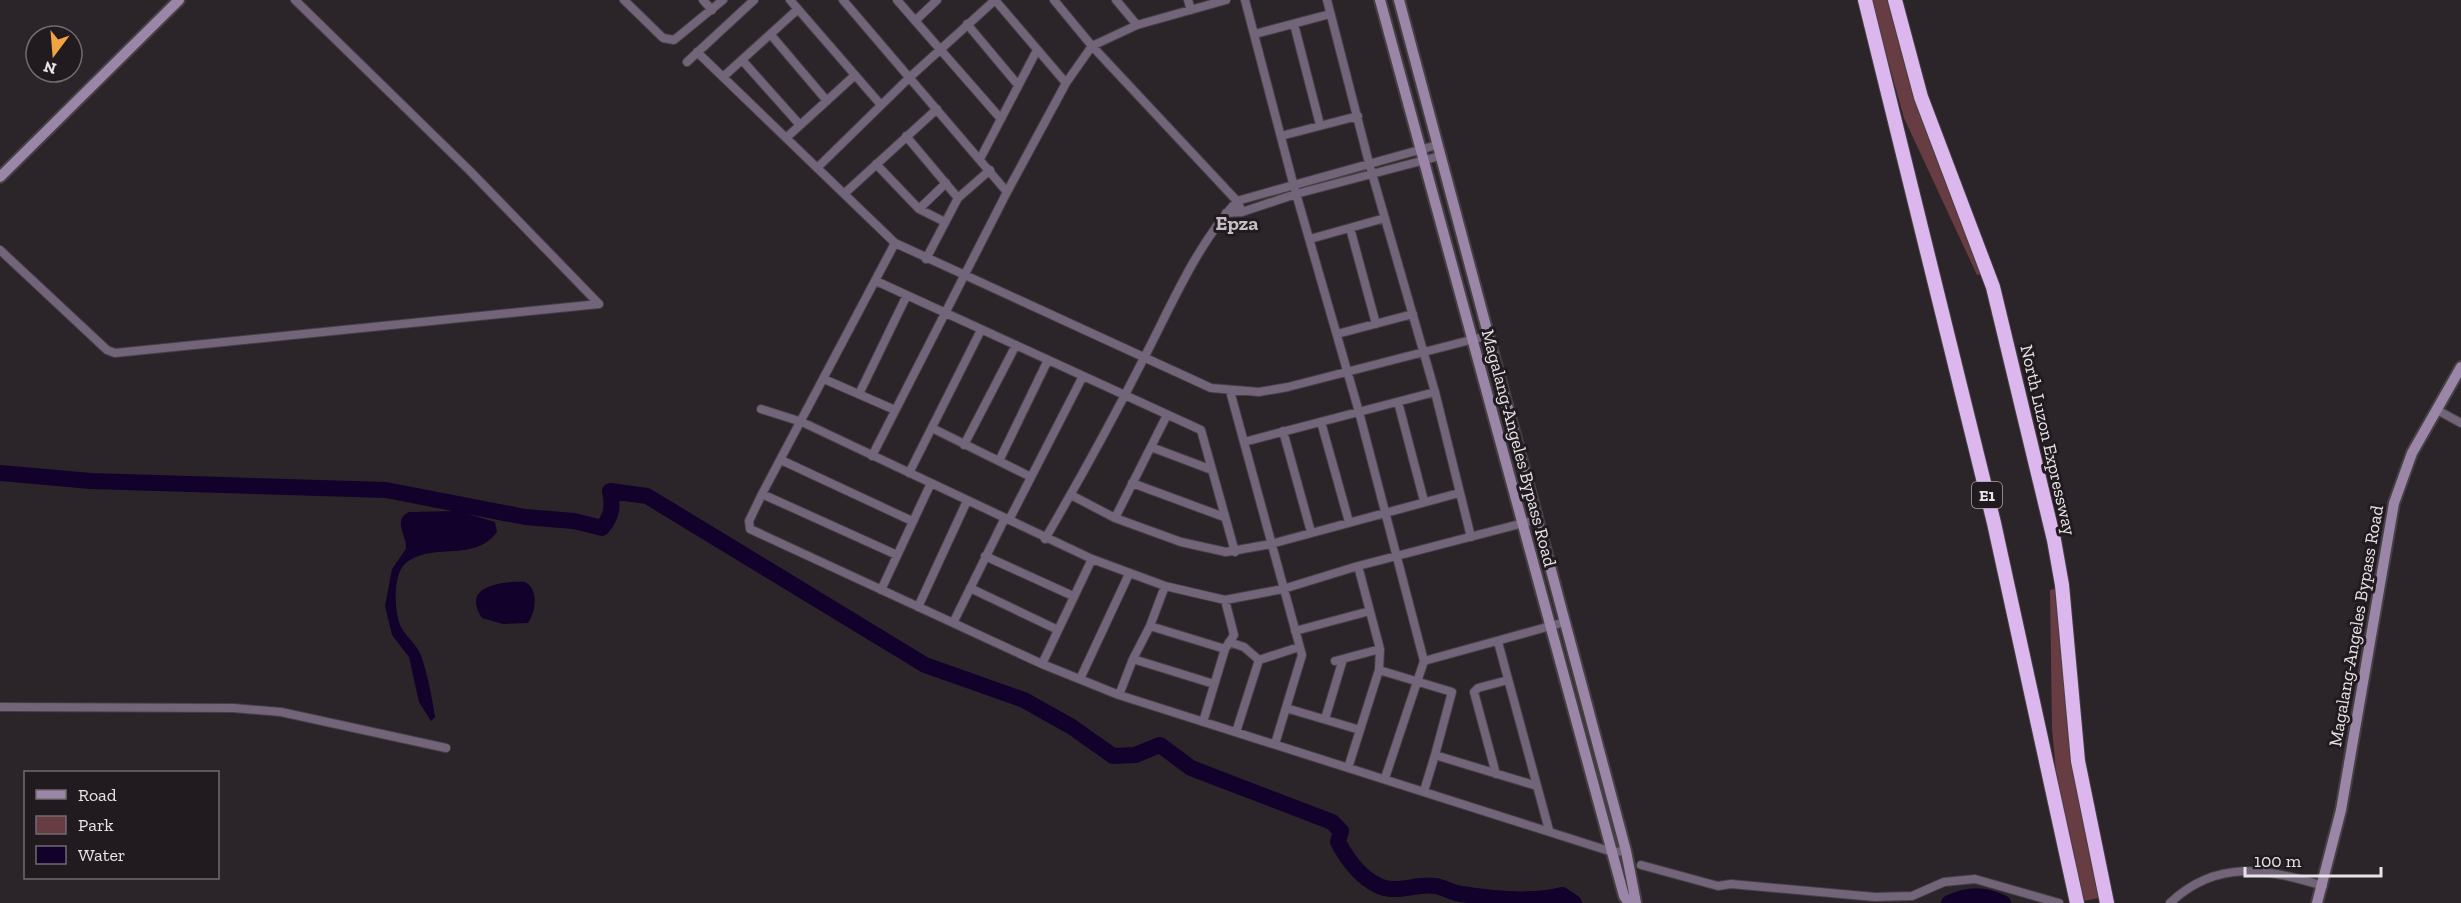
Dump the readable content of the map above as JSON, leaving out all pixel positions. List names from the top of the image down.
{
  "streets": {
    "highway": ["North Luzon Expressway", "E1"],
    "street": ["Magalang-Angeles Bypass Road"]
  },
  "districts": ["Epza"],
  "legend": ["Road", "Park", "Water"],
  "scale_bar": "100 m",
  "north": "bottom"
}
